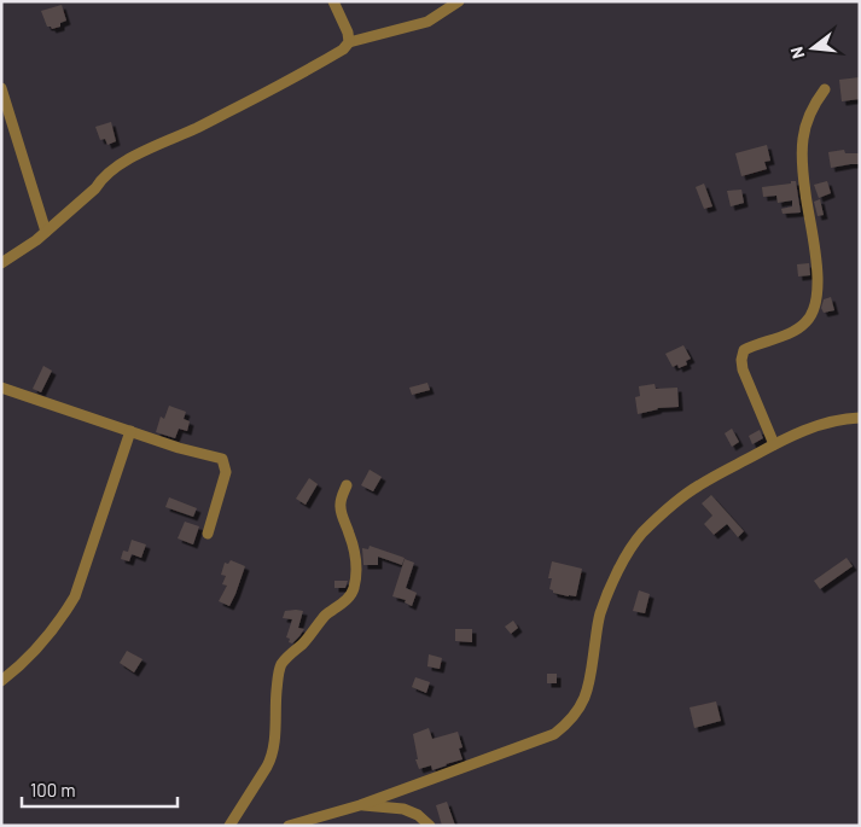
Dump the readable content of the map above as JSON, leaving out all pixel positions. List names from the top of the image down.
{
  "scale_bar": "100 m",
  "north": "left"
}
